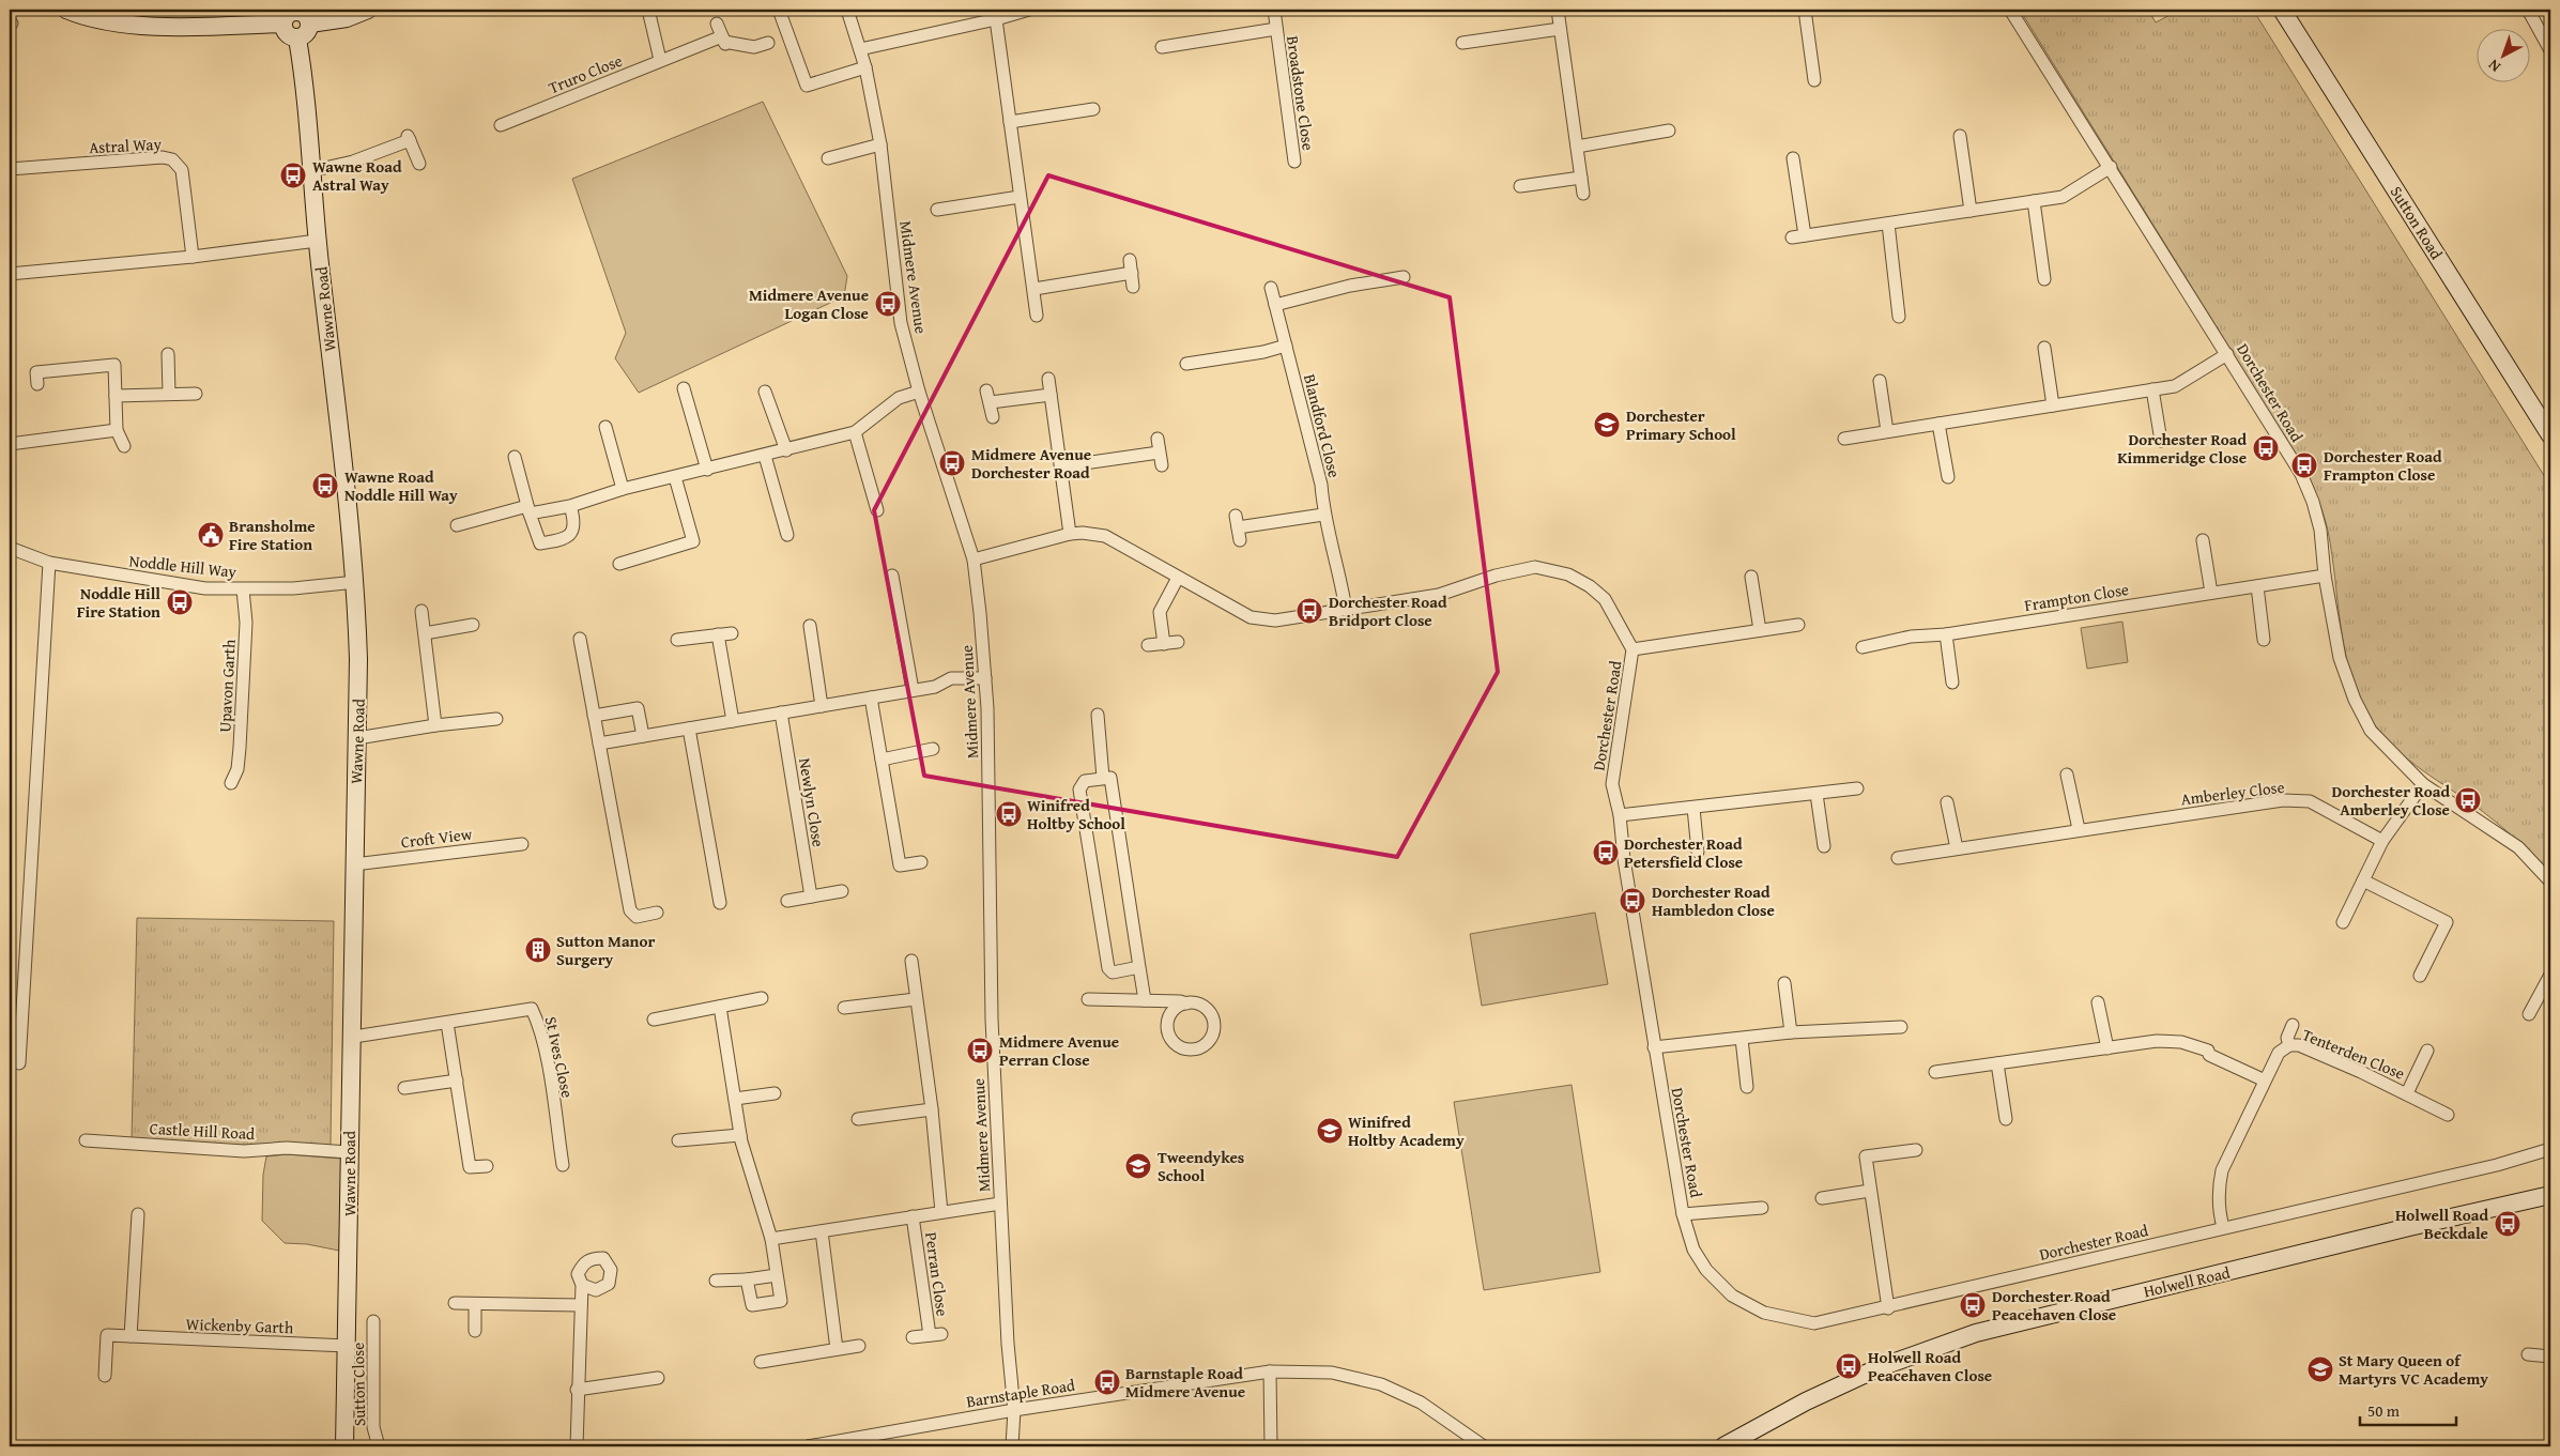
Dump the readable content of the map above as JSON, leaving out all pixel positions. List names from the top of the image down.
{
  "streets": {
    "street": [
      "Truro Close",
      "Broadstone Close",
      "Astral Way",
      "Sutton Road",
      "Midmere Avenue",
      "Wawne Road",
      "Dorchester Road",
      "Blandford Close",
      "Noddle Hill Way",
      "Frampton Close",
      "Upavon Garth",
      "Amberley Close",
      "Newlyn Close",
      "Croft View",
      "Tenterden Close",
      "St Ives Close",
      "Castle Hill Road",
      "Perran Close",
      "Holwell Road",
      "Wickenby Garth",
      "Sutton Close",
      "Barnstaple Road"
    ]
  },
  "crossings": [
    ["Midmere Avenue", "Dorchester Road"],
    ["Midmere Avenue", "Perran Close"],
    ["Midmere Avenue", "Barnstaple Road"],
    ["Wawne Road", "Noddle Hill Way"],
    ["Wawne Road", "Croft View"],
    ["Wawne Road", "St Ives Close"],
    ["Wawne Road", "Castle Hill Road"],
    ["Wawne Road", "Wickenby Garth"],
    ["Dorchester Road", "Blandford Close"],
    ["Dorchester Road", "Frampton Close"],
    ["Dorchester Road", "Tenterden Close"],
    ["Noddle Hill Way", "Upavon Garth"]
  ],
  "places": {
    "bus stop": [
      "Wawne Road Astral Way",
      "Midmere Avenue Logan Close",
      "Dorchester Road Kimmeridge Close",
      "Midmere Avenue Dorchester Road",
      "Dorchester Road Frampton Close",
      "Wawne Road Noddle Hill Way",
      "Noddle Hill Fire Station",
      "Dorchester Road Bridport Close",
      "Dorchester Road Amberley Close",
      "Winifred Holtby School",
      "Dorchester Road Petersfield Close",
      "Dorchester Road Hambledon Close",
      "Midmere Avenue Perran Close",
      "Holwell Road Beckdale",
      "Dorchester Road Peacehaven Close",
      "Holwell Road Peacehaven Close",
      "Barnstaple Road Midmere Avenue"
    ],
    "school or university": [
      "Dorchester Primary School",
      "Winifred Holtby Academy",
      "Tweendykes School",
      "St Mary Queen of Martyrs VC Academy"
    ],
    "public building": ["Bransholme Fire Station"],
    "building": ["Sutton Manor Surgery"]
  },
  "scale_bar": "50 m",
  "north": "bottom left"
}
